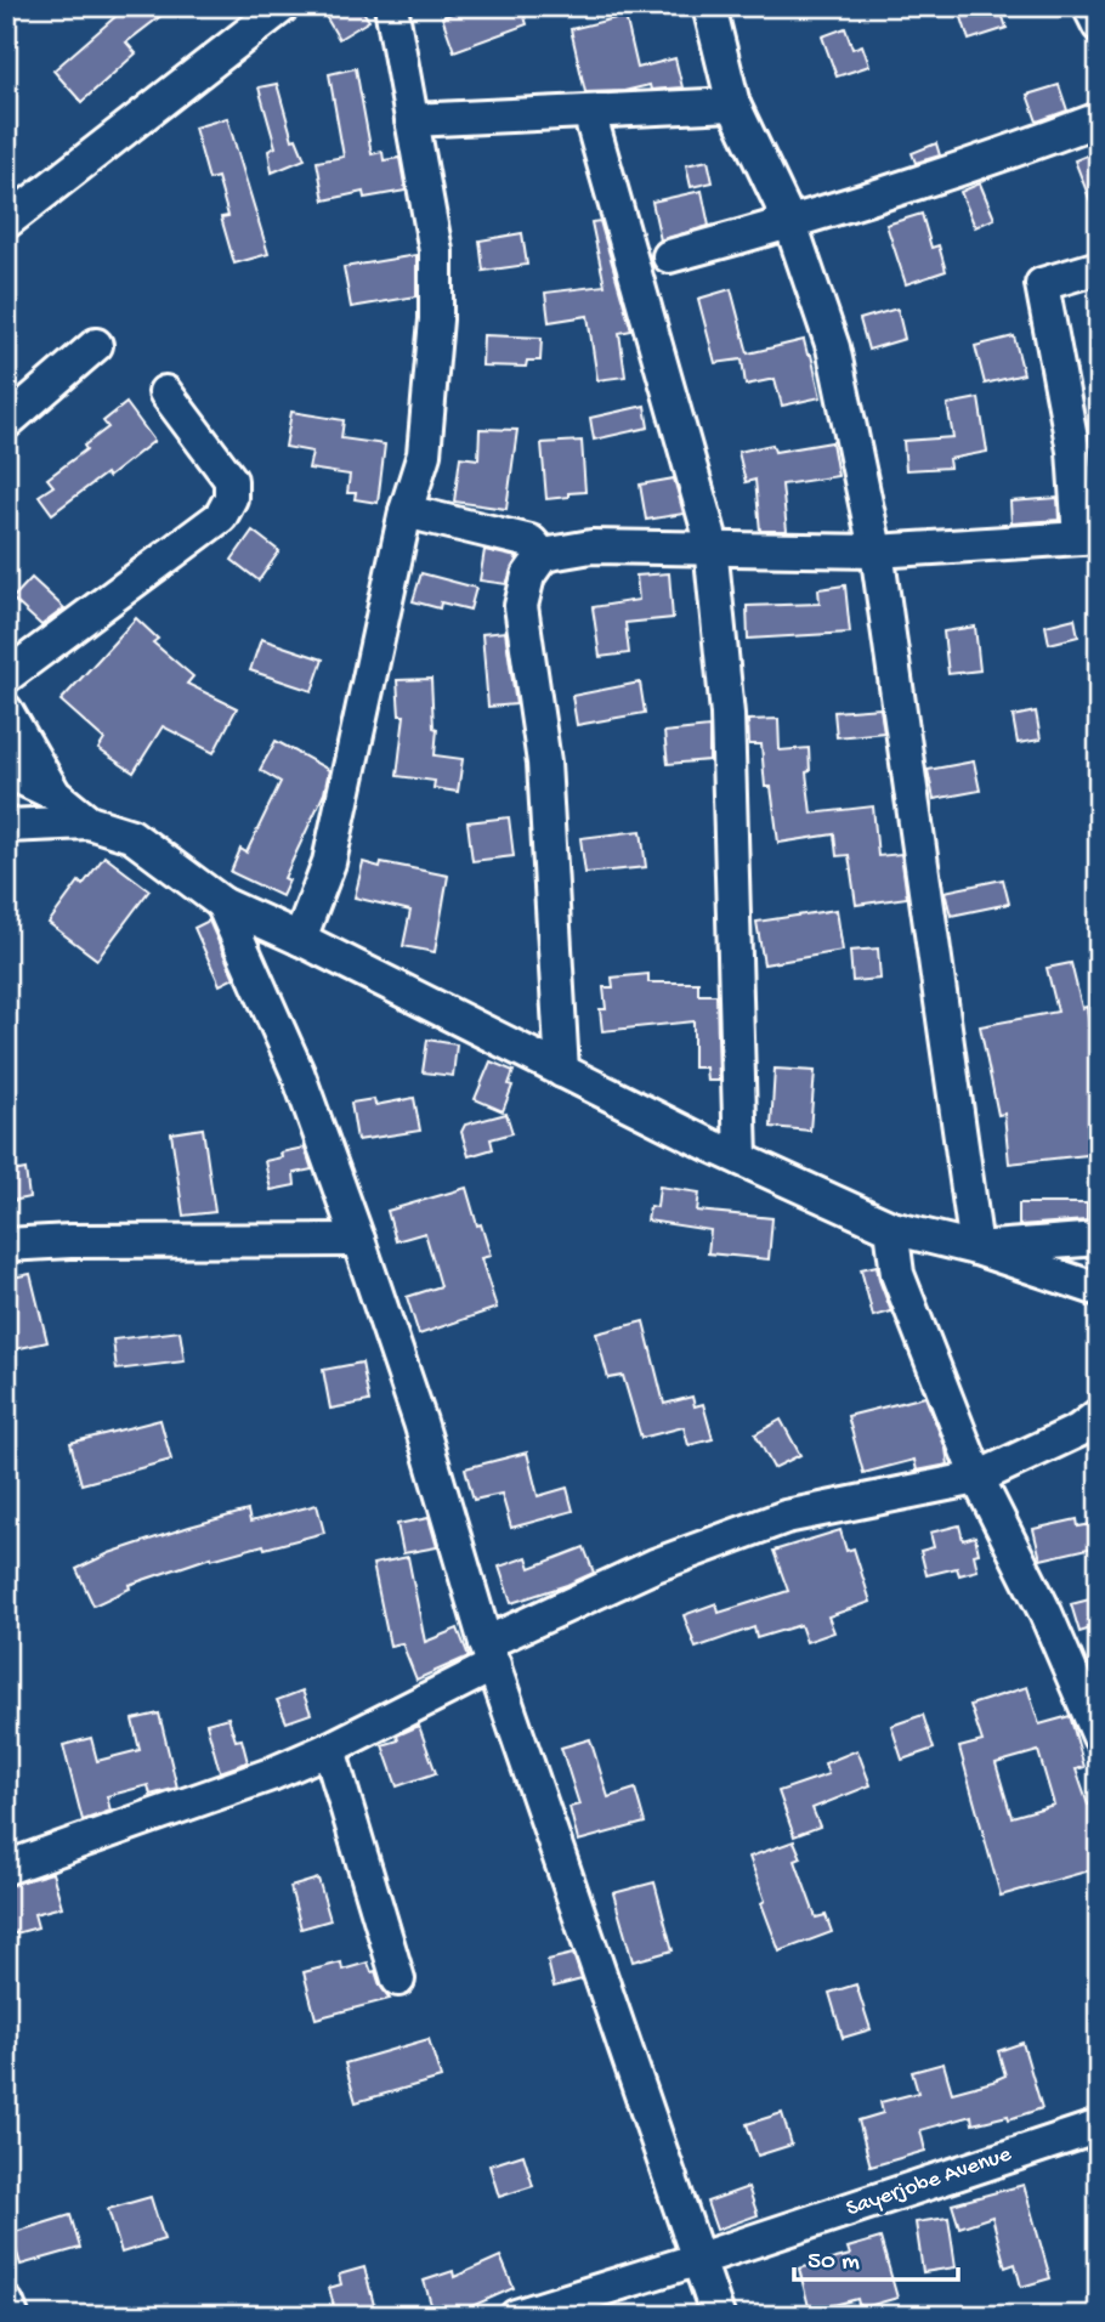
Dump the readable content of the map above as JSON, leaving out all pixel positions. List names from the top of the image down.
{
  "streets": {
    "street": ["Sayerjobe Avenue"]
  },
  "scale_bar": "50 m"
}
